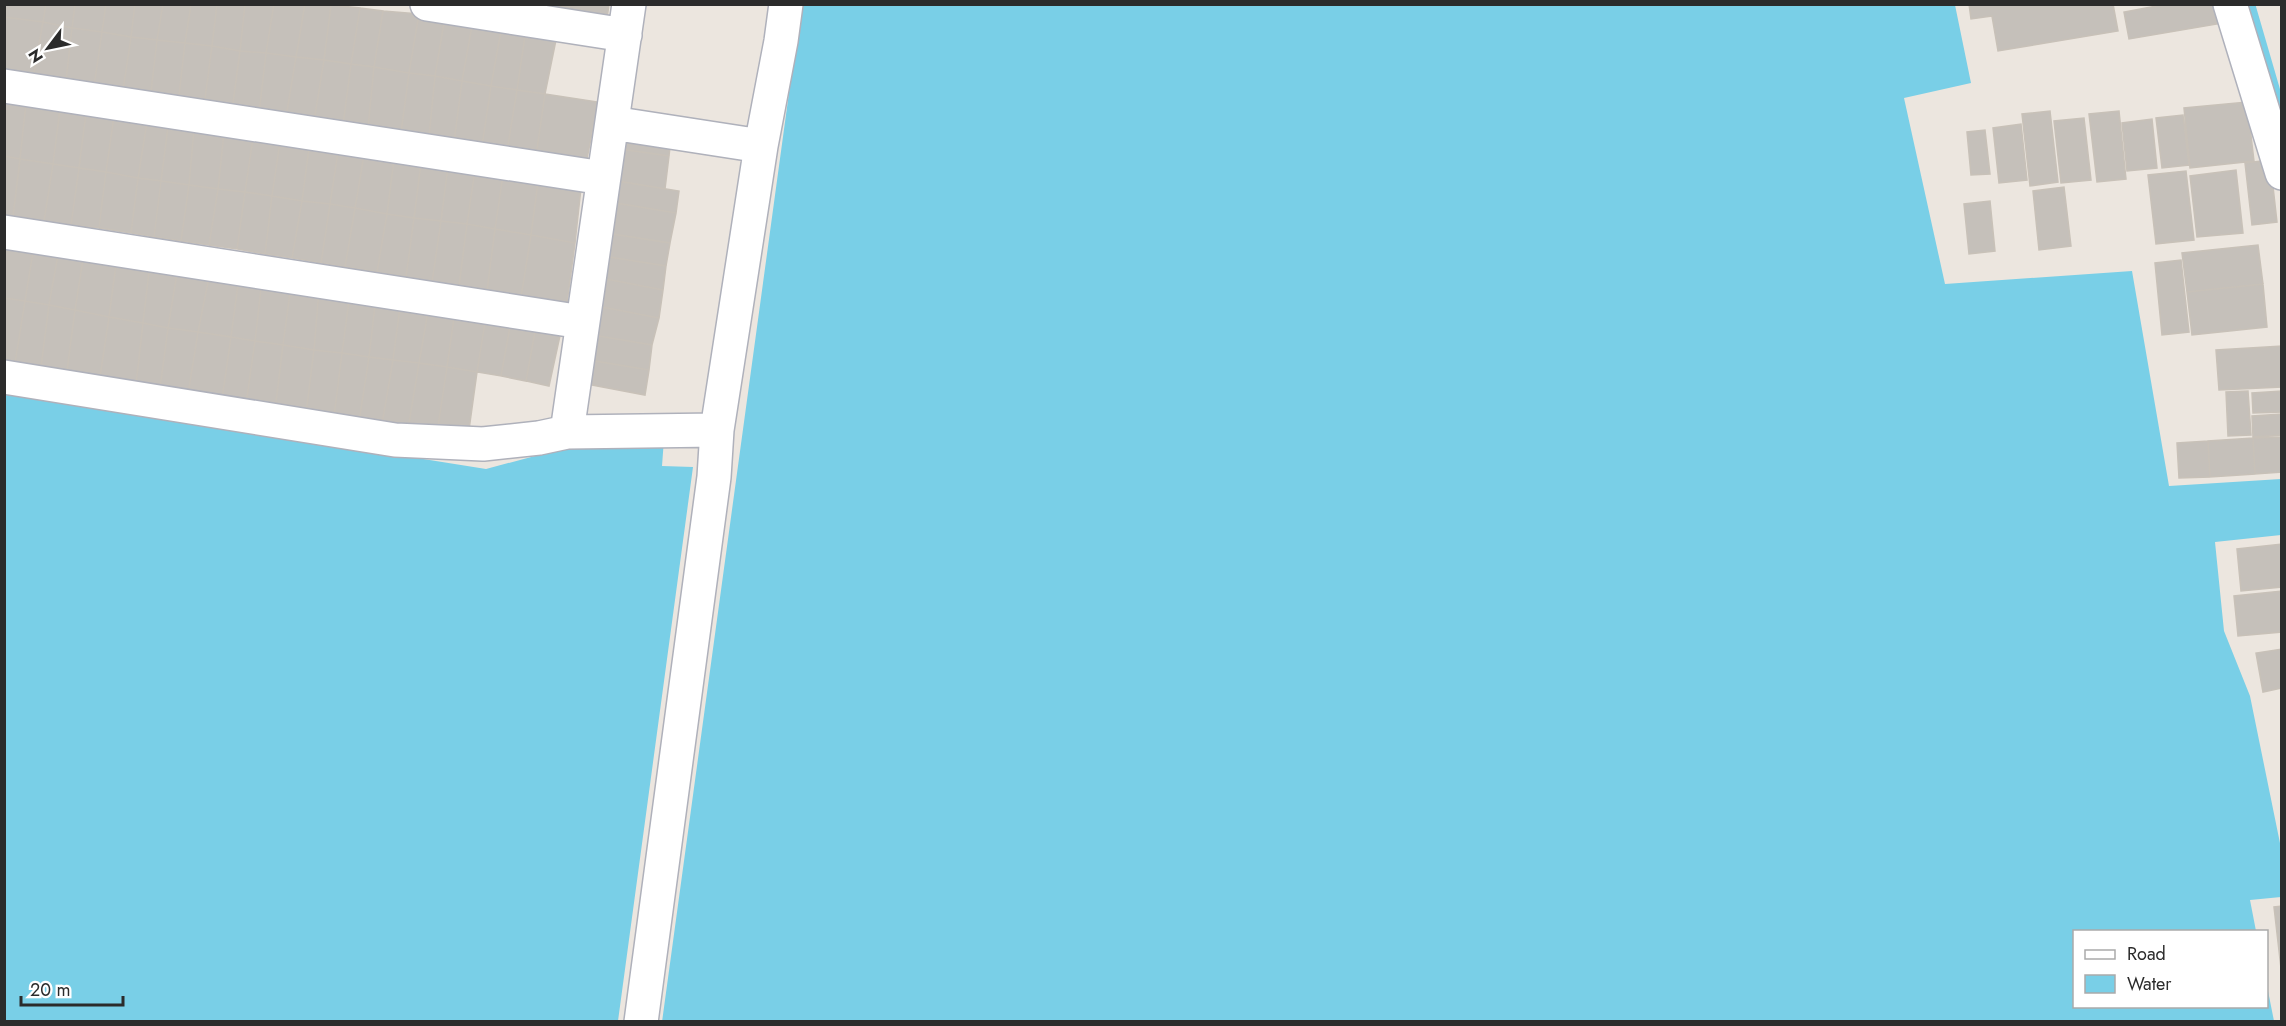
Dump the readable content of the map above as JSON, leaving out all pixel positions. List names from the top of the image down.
{
  "legend": ["Road", "Water"],
  "scale_bar": "20 m",
  "north": "bottom left"
}
